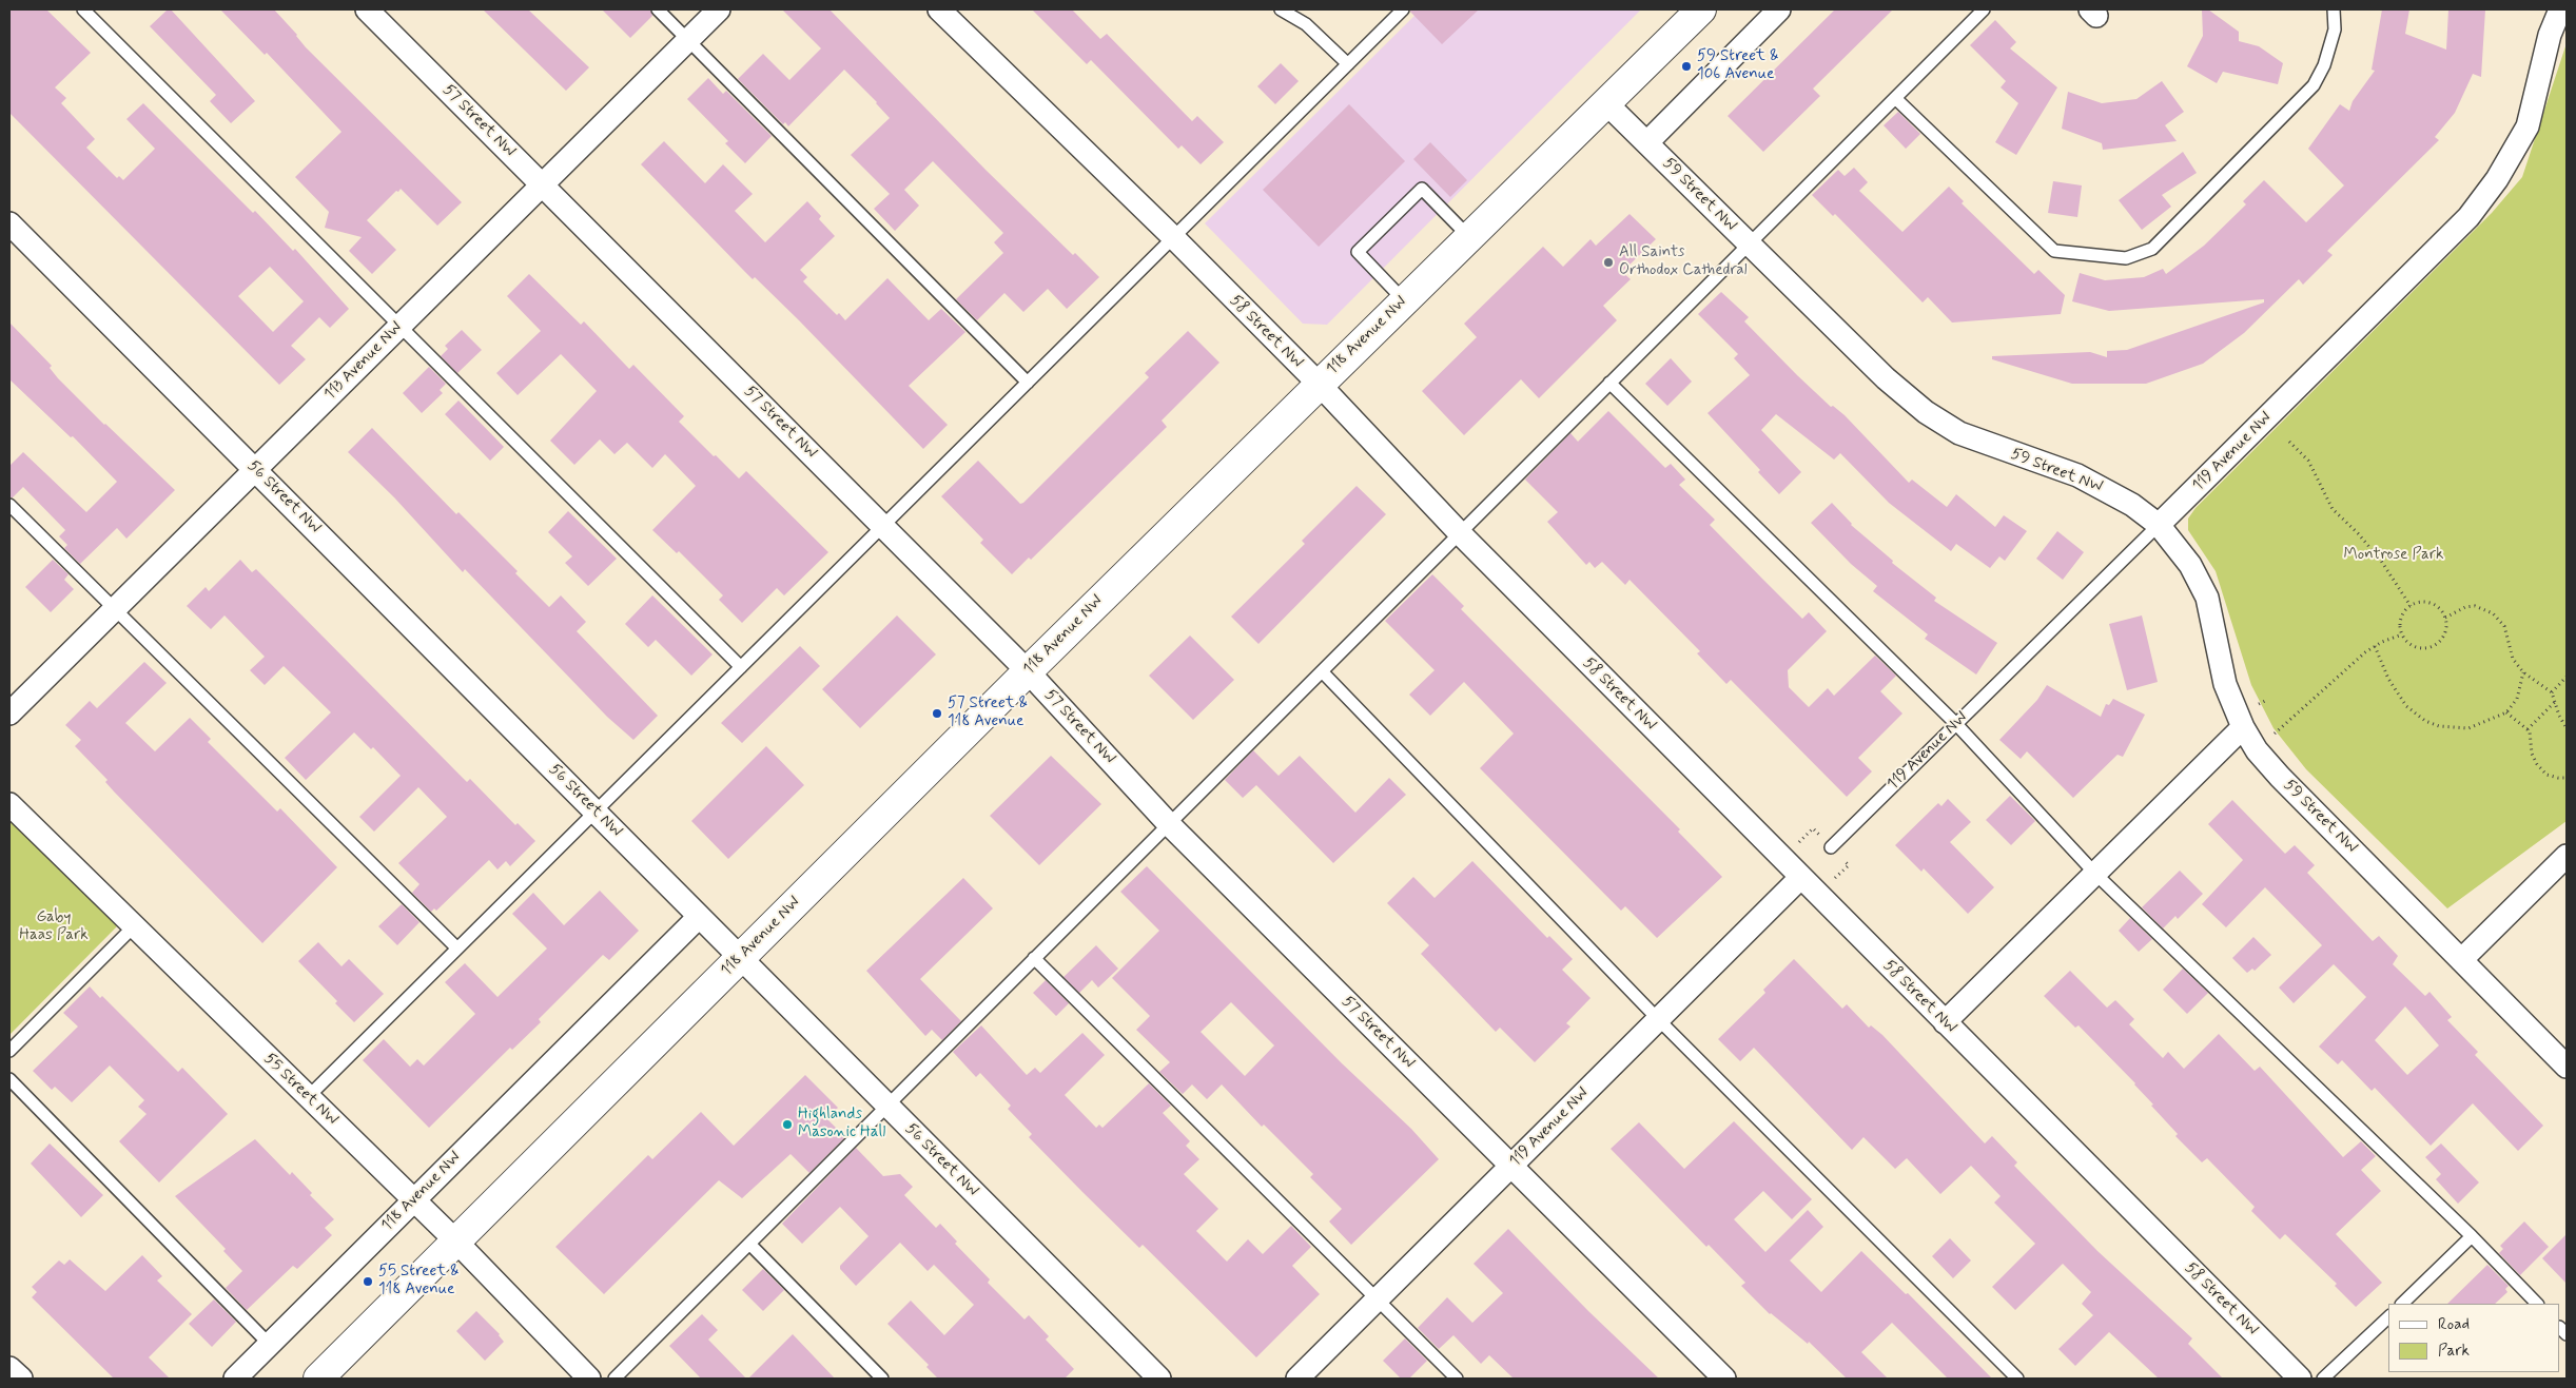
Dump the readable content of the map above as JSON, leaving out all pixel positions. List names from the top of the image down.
{
  "streets": {
    "main road": ["118 Avenue NW"],
    "street": [
      "57 Street NW",
      "59 Street NW",
      "58 Street NW",
      "113 Avenue NW",
      "119 Avenue NW",
      "56 Street NW",
      "55 Street NW"
    ]
  },
  "crossings": [
    ["57 Street NW", "118 Avenue NW"],
    ["57 Street NW", "113 Avenue NW"],
    ["57 Street NW", "119 Avenue NW"],
    ["59 Street NW", "118 Avenue NW"],
    ["59 Street NW", "119 Avenue NW"],
    ["58 Street NW", "118 Avenue NW"],
    ["58 Street NW", "119 Avenue NW"],
    ["118 Avenue NW", "56 Street NW"],
    ["118 Avenue NW", "55 Street NW"],
    ["113 Avenue NW", "56 Street NW"]
  ],
  "parks": ["Montrose Park", "Gaby Haas Park"],
  "places": [
    "59 Street & 106 Avenue",
    "All Saints Orthodox Cathedral",
    "57 Street & 118 Avenue",
    "Highlands Masonic Hall",
    "55 Street & 118 Avenue"
  ],
  "legend": ["Road", "Park"]
}
